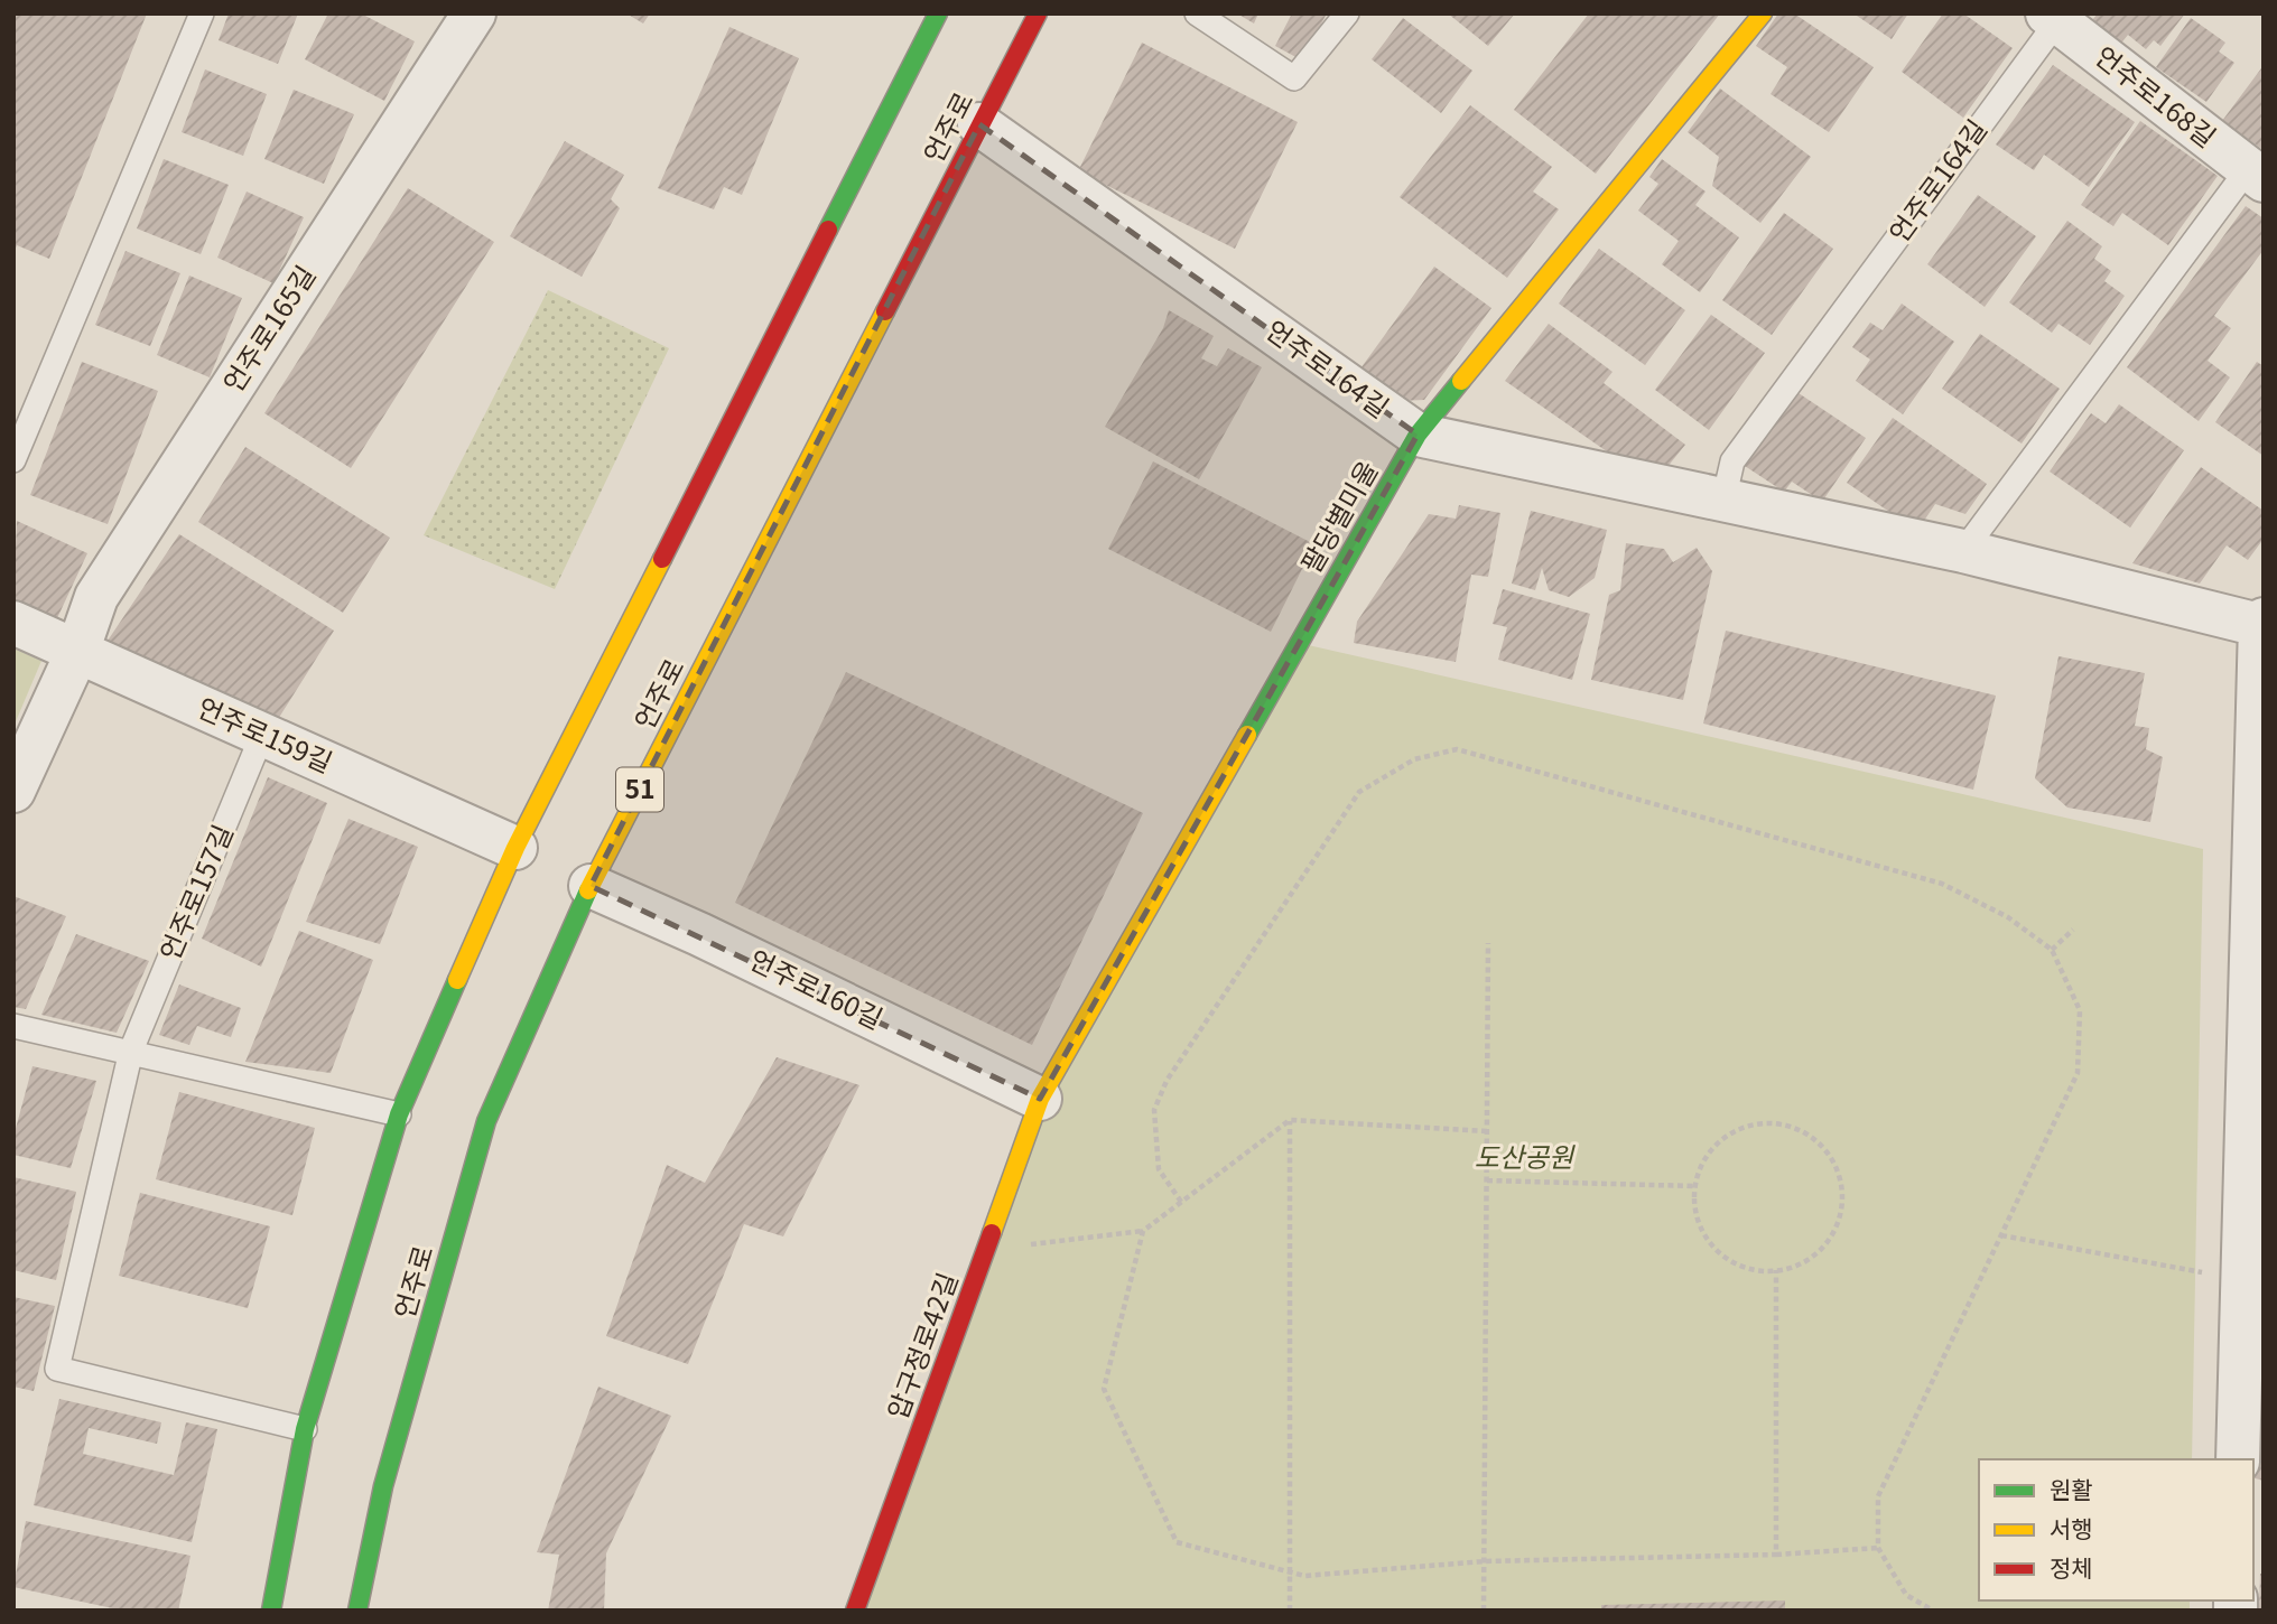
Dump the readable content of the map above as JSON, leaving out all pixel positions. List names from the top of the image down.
{
  "streets": {
    "main road": [
      "언주로",
      "팔당별미울",
      "51",
      "압구정로42길"
    ],
    "street": [
      "언주로168길",
      "언주로164길",
      "언주로165길",
      "언주로159길",
      "언주로160길"
    ],
    "lane": ["언주로157길"]
  },
  "crossings": [
    ["언주로168길", "언주로164길"],
    ["언주로", "언주로164길"],
    ["언주로", "언주로160길"],
    ["언주로164길", "팔당별미울"],
    ["언주로165길", "언주로159길"],
    ["팔당별미울", "언주로160길"],
    ["팔당별미울", "압구정로42길"],
    ["언주로159길", "언주로157길"],
    ["언주로160길", "압구정로42길"]
  ],
  "parks": ["도산공원"],
  "legend": ["원활", "서행", "정체"]
}
